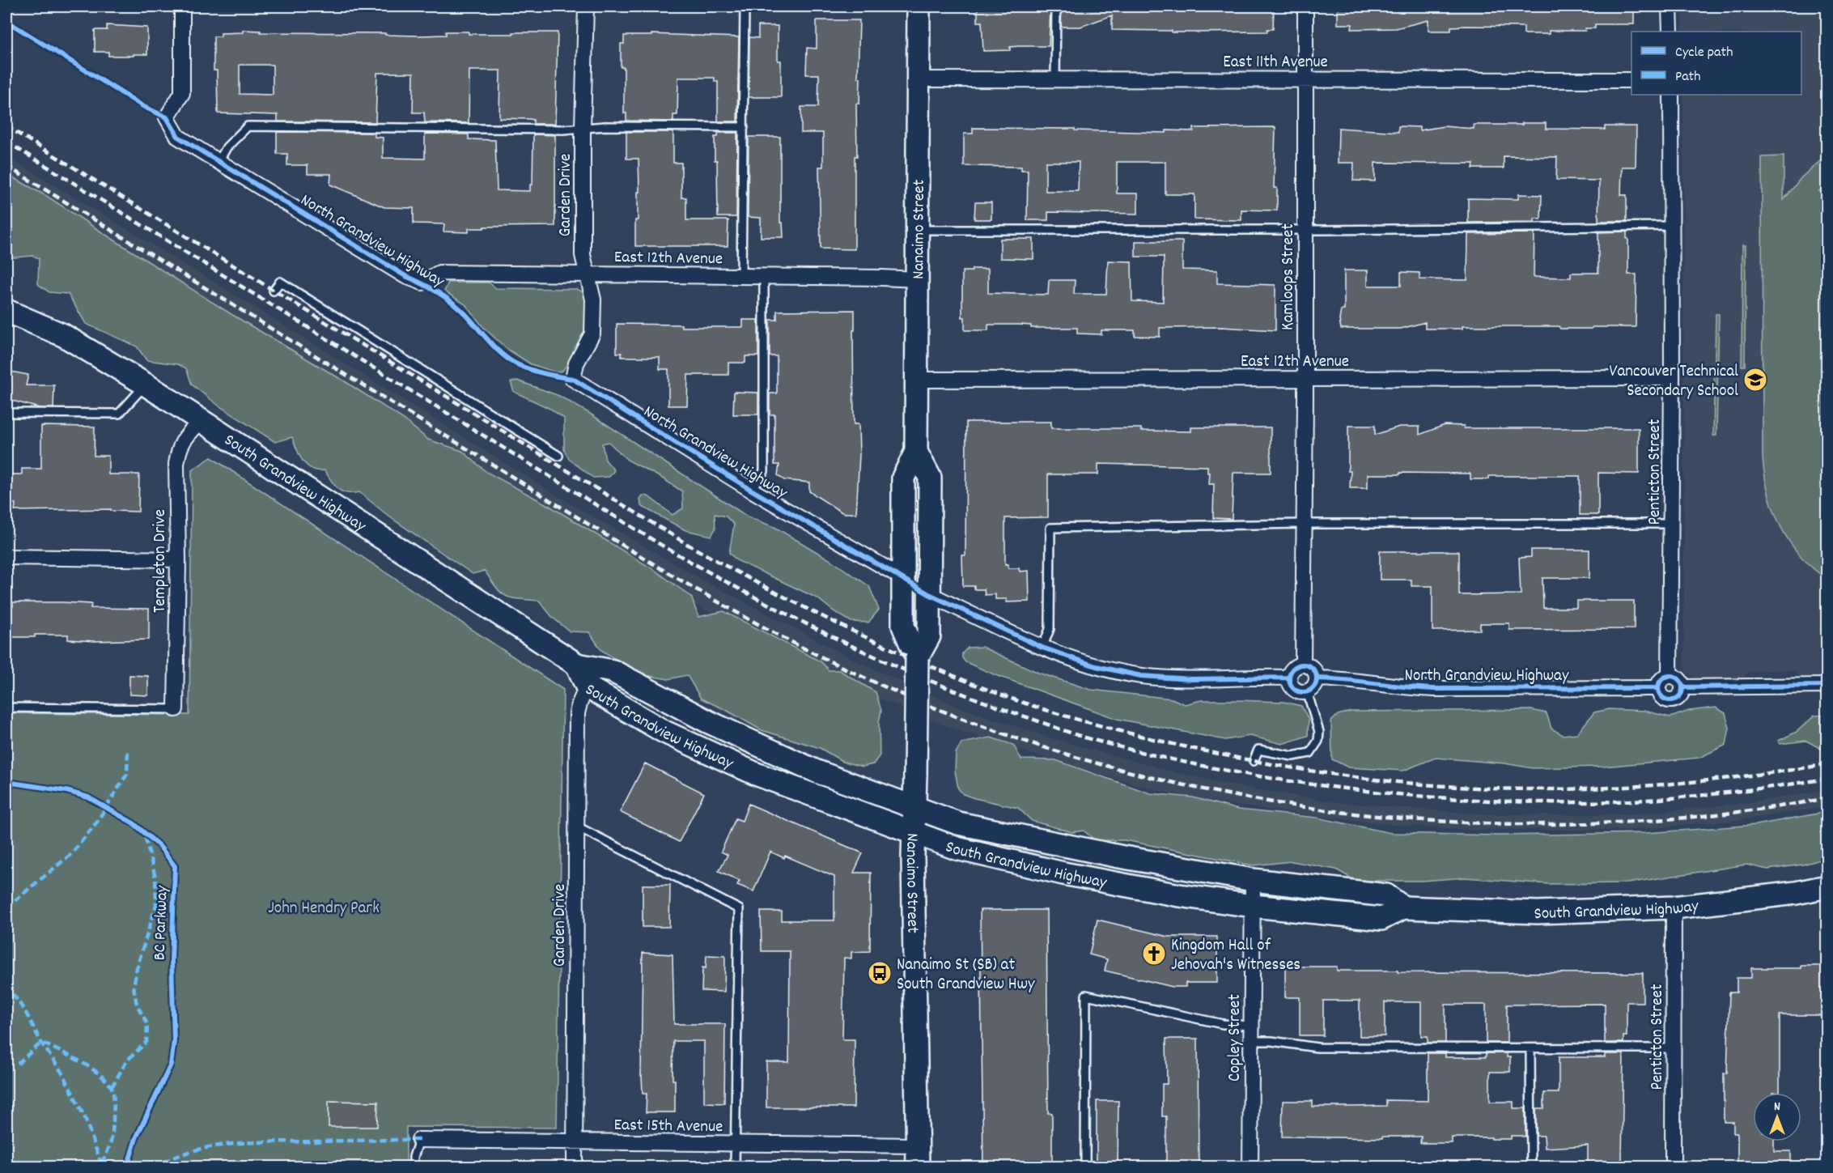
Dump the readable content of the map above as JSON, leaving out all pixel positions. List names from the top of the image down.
{
  "streets": {
    "main road": ["Nanaimo Street", "South Grandview Highway"],
    "street": [
      "East 11th Avenue",
      "Garden Drive",
      "North Grandview Highway",
      "East 12th Avenue",
      "Kamloops Street",
      "Penticton Street",
      "Templeton Drive",
      "Copley Street",
      "East 15th Avenue"
    ],
    "cycle path": ["BC Parkway"]
  },
  "crossings": [
    ["East 11th Avenue", "Nanaimo Street"],
    ["East 11th Avenue", "Kamloops Street"],
    ["Garden Drive", "North Grandview Highway"],
    ["Garden Drive", "East 12th Avenue"],
    ["Garden Drive", "South Grandview Highway"],
    ["Garden Drive", "East 15th Avenue"],
    ["Nanaimo Street", "North Grandview Highway"],
    ["Nanaimo Street", "East 12th Avenue"],
    ["Nanaimo Street", "South Grandview Highway"],
    ["Nanaimo Street", "East 15th Avenue"],
    ["North Grandview Highway", "East 12th Avenue"],
    ["North Grandview Highway", "Kamloops Street"],
    ["North Grandview Highway", "Penticton Street"],
    ["East 12th Avenue", "Kamloops Street"],
    ["East 12th Avenue", "Penticton Street"],
    ["Penticton Street", "South Grandview Highway"],
    ["South Grandview Highway", "Templeton Drive"],
    ["South Grandview Highway", "Copley Street"]
  ],
  "parks": ["John Hendry Park"],
  "places": {
    "school or university": ["Vancouver Technical Secondary School"],
    "church": ["Kingdom Hall of Jehovah's Witnesses"],
    "bus stop": ["Nanaimo St (SB) at South Grandview Hwy"]
  },
  "legend": ["Cycle path", "Path"],
  "north": "top"
}
